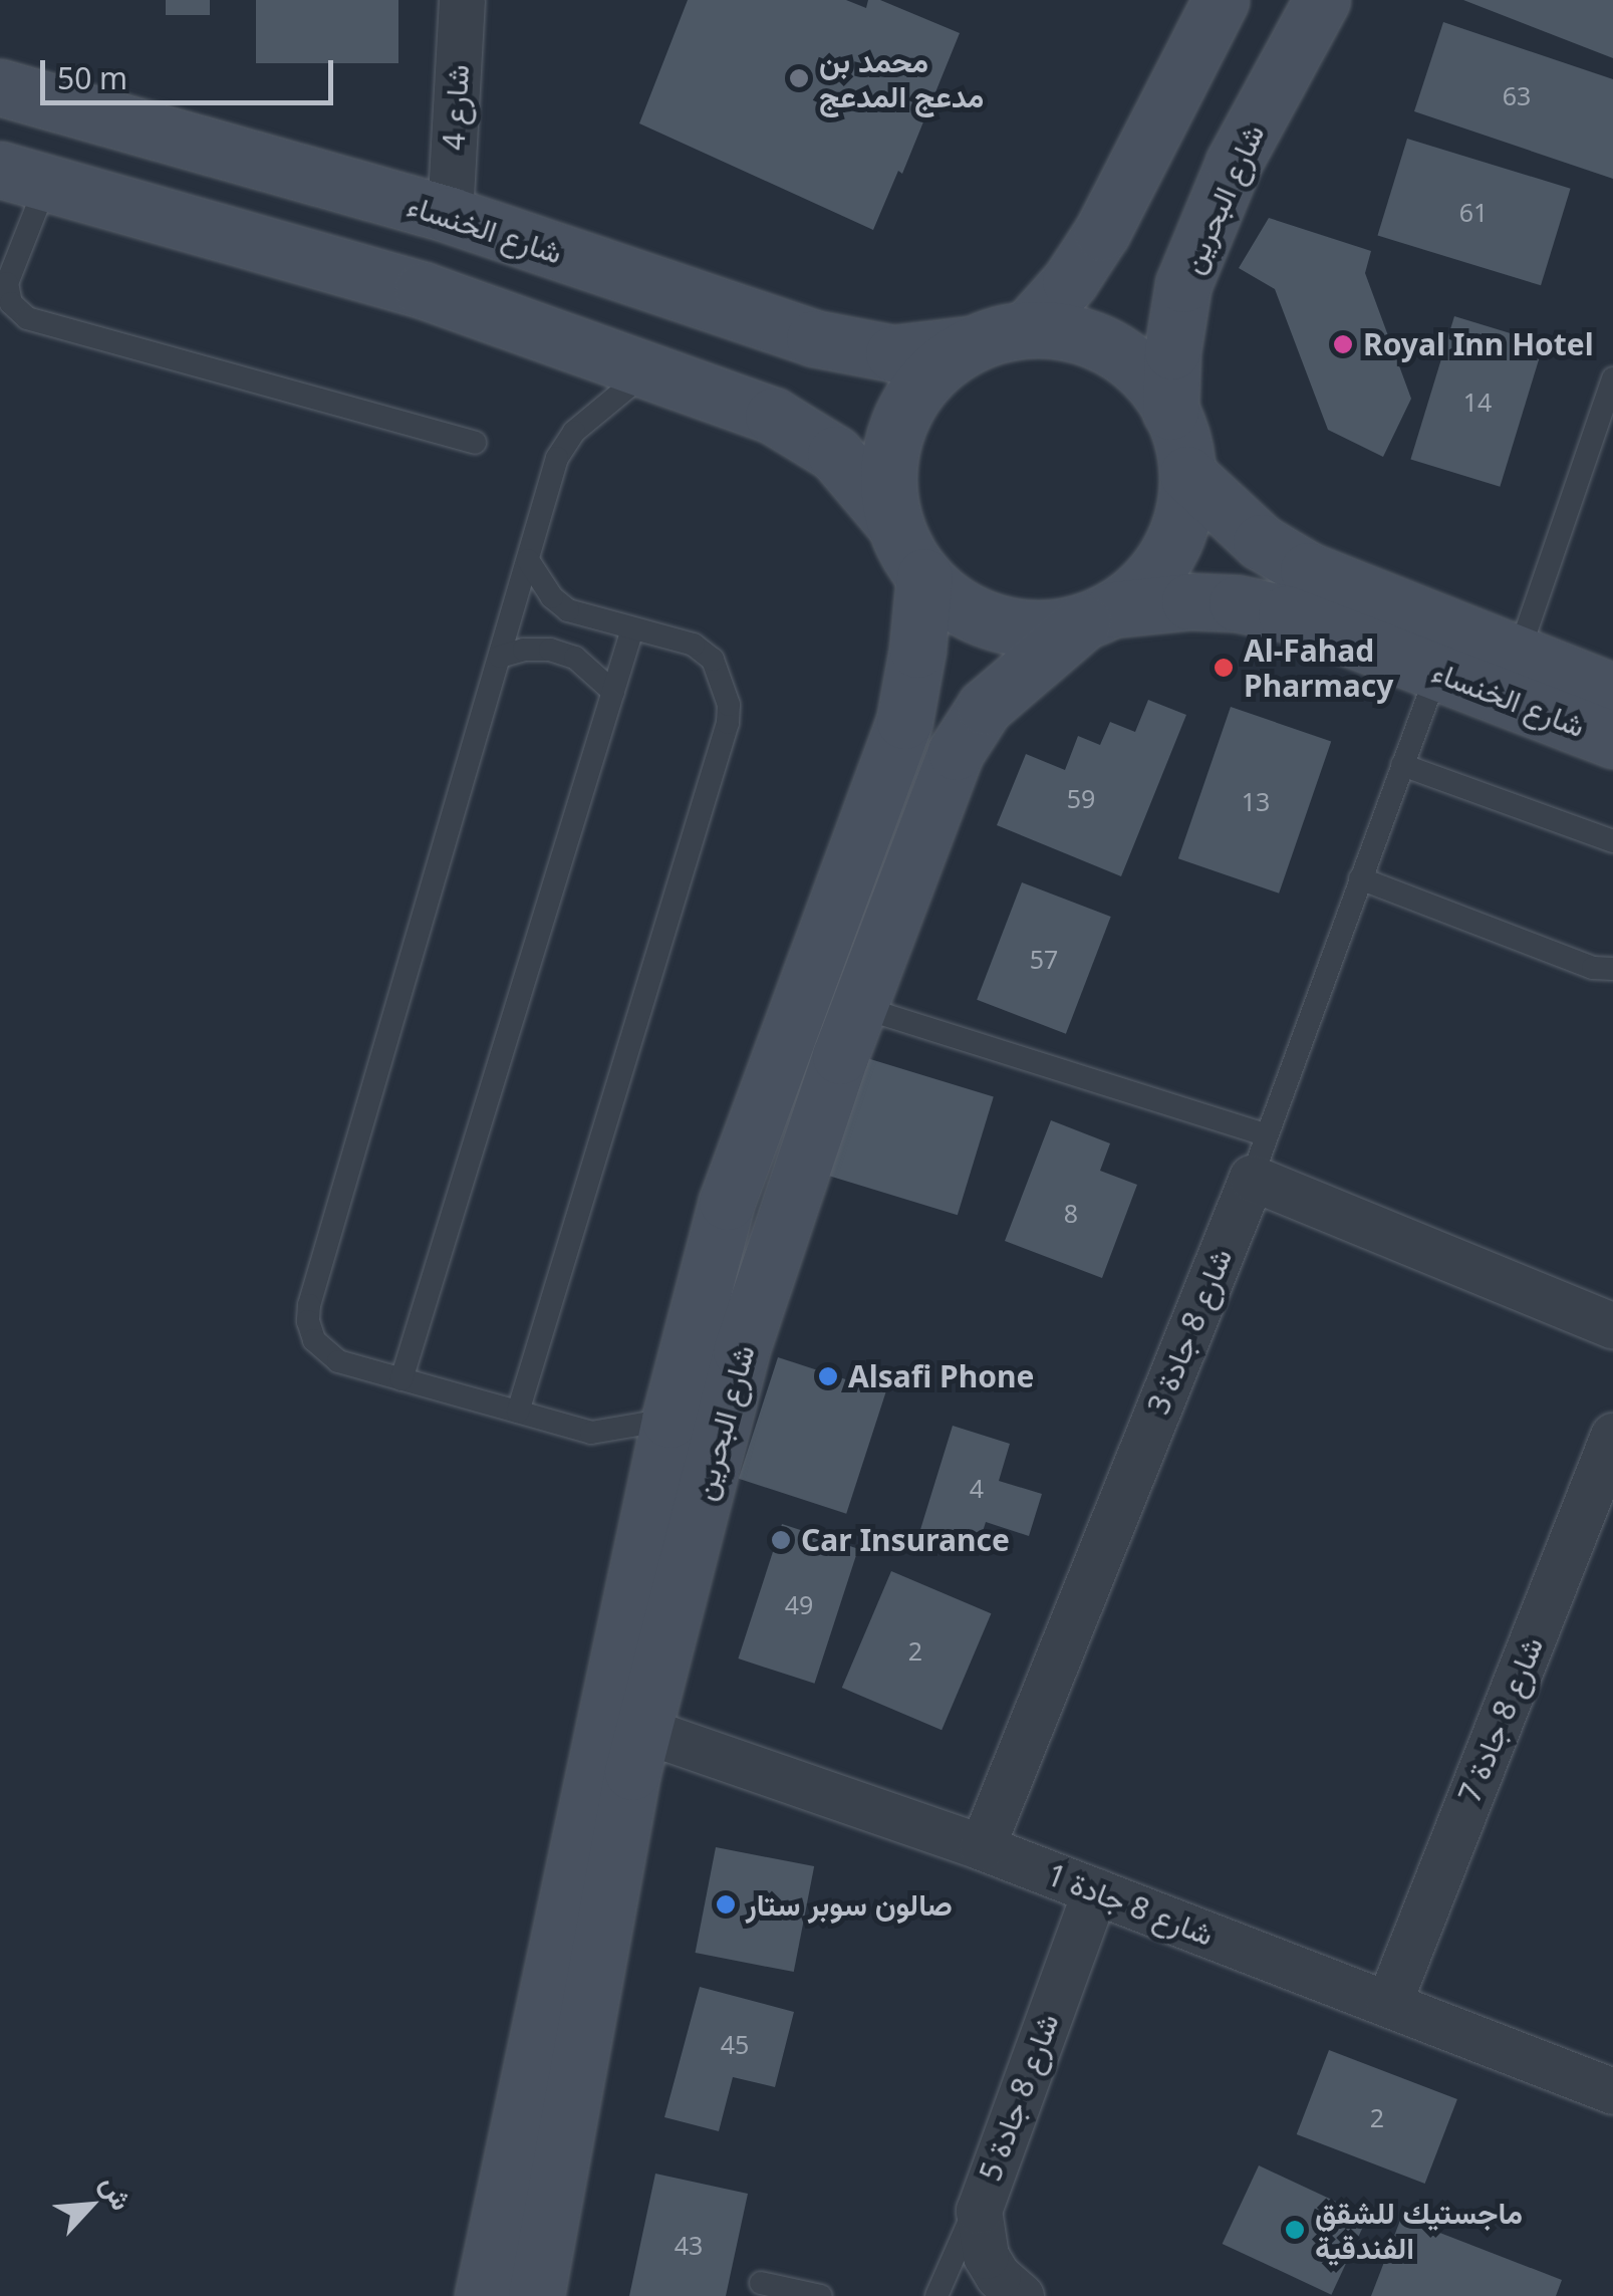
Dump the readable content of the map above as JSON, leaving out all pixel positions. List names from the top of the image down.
{
  "streets": {
    "street": [
      "شارع 4",
      "شارع البحرين",
      "شارع الخنساء",
      "شارع 8 جادة 3",
      "شارع 8 جادة 7",
      "شارع 8 جادة 1",
      "شارع 8 جادة 5"
    ]
  },
  "crossings": [
    ["شارع 4", "شارع الخنساء"],
    ["شارع البحرين", "شارع الخنساء"],
    ["شارع البحرين", "شارع 8 جادة 1"],
    ["شارع 8 جادة 3", "شارع 8 جادة 1"],
    ["شارع 8 جادة 7", "شارع 8 جادة 1"],
    ["شارع 8 جادة 1", "شارع 8 جادة 5"]
  ],
  "places": [
    "محمد بن مدعج المدعج",
    "Royal Inn Hotel",
    "Al-Fahad Pharmacy",
    "Alsafi Phone",
    "Car Insurance",
    "صالون سوبر ستار",
    "ماجستيك للشقق الفندقية"
  ],
  "house_numbers": [
    "63",
    "61",
    "14",
    "59",
    "13",
    "57",
    "8",
    "4",
    "49",
    "2",
    "45",
    "2",
    "43"
  ],
  "scale_bar": "50 m",
  "north": "top right"
}
